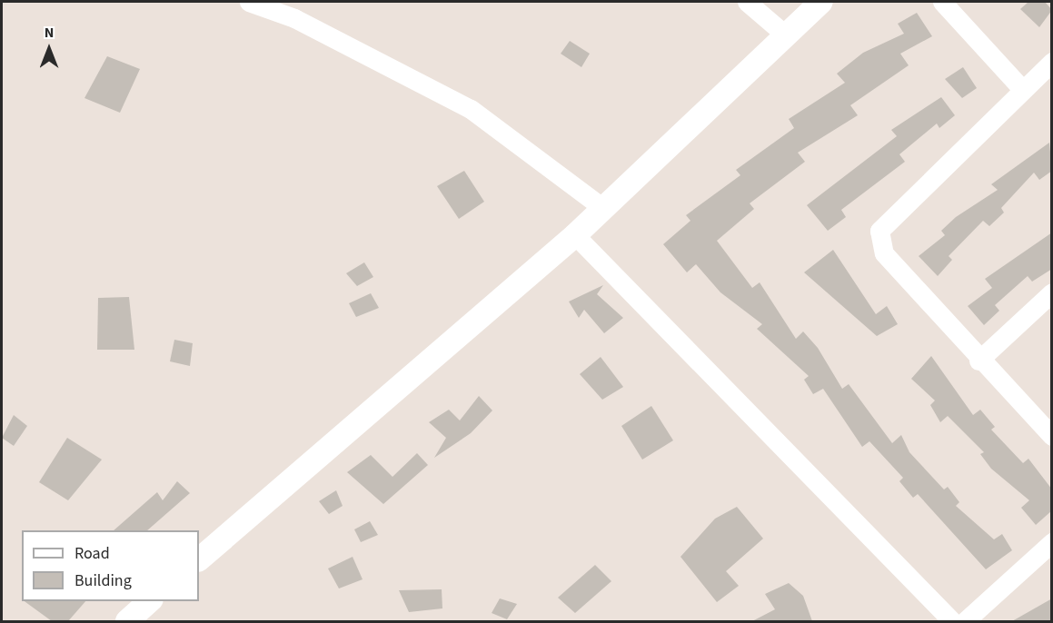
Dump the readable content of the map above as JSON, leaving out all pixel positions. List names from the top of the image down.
{
  "legend": ["Road", "Building"],
  "north": "top"
}
